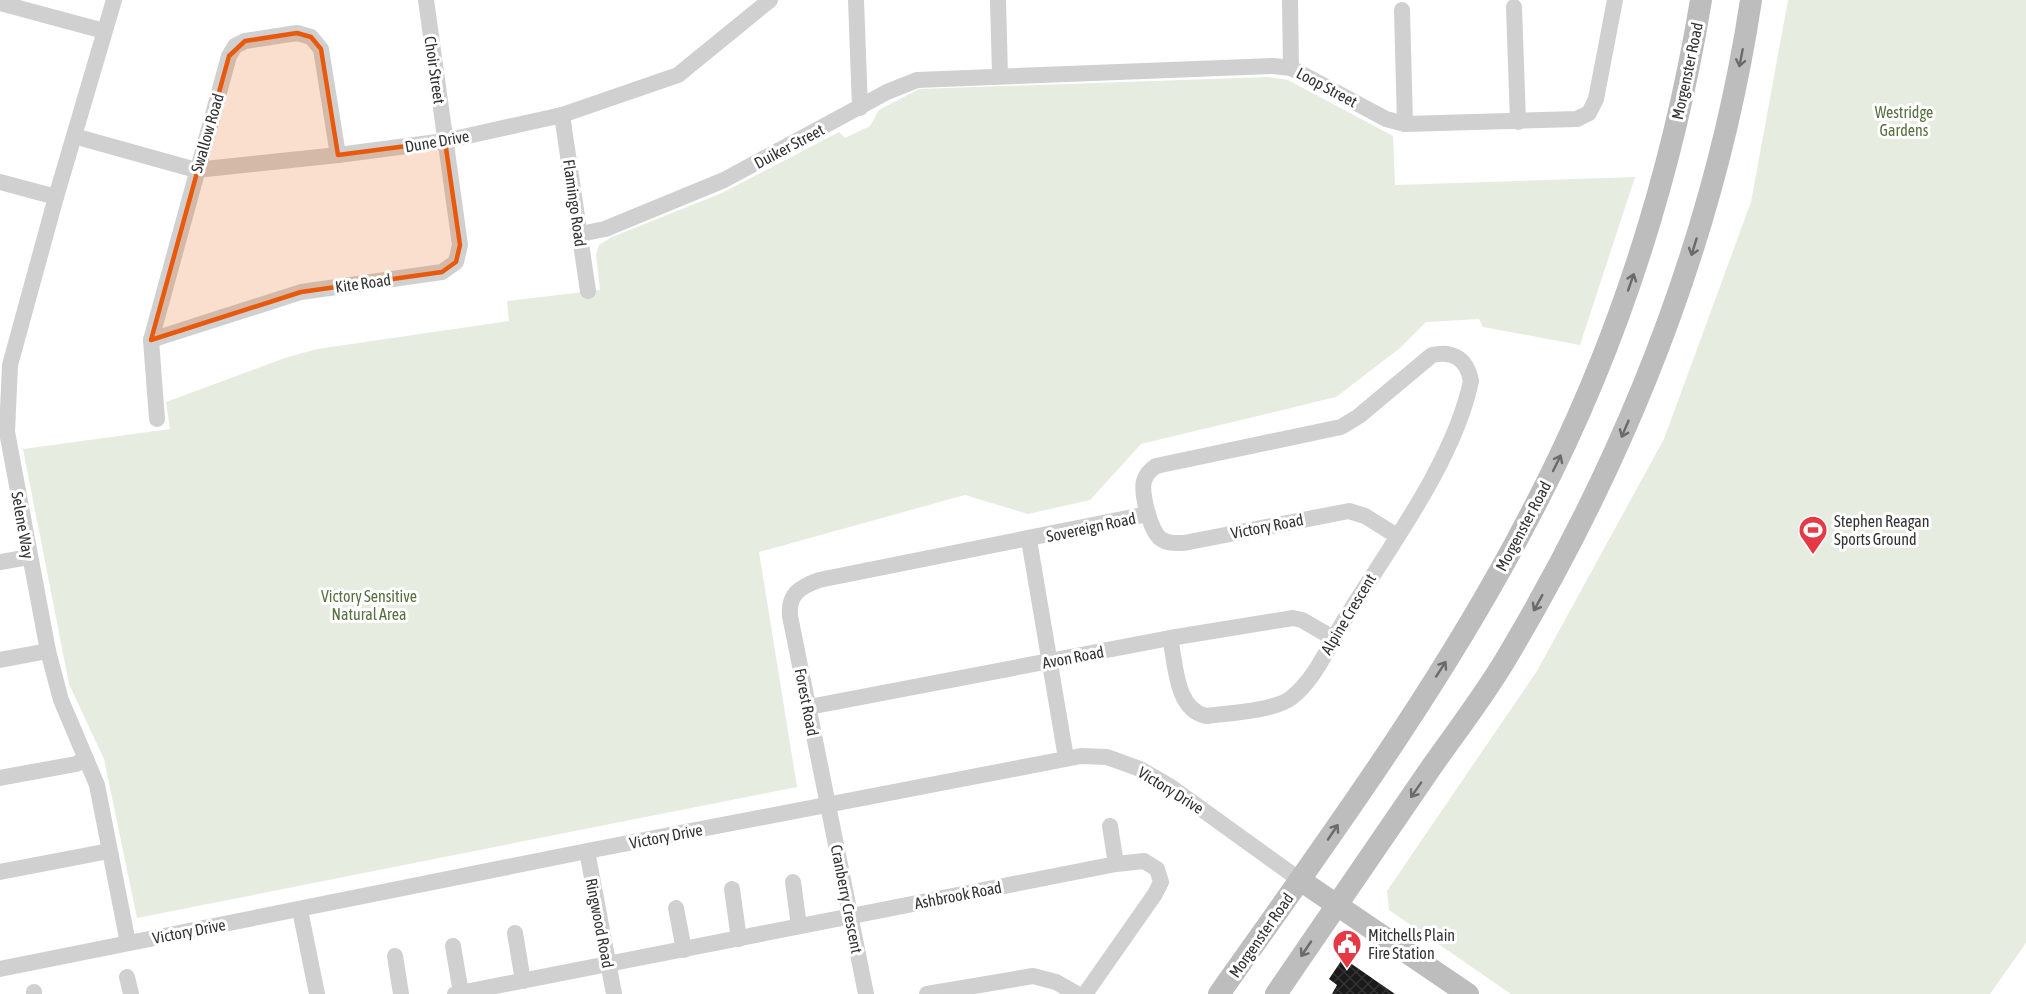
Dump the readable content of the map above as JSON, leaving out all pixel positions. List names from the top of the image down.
{
  "streets": {
    "main road": ["Morgenster Road"],
    "street": [
      "Choir Street",
      "Loop Street",
      "Swallow Road",
      "Dune Drive",
      "Duiker Street",
      "Flamingo Road",
      "Kite Road",
      "Selene Way",
      "Victory Road",
      "Sovereign Road",
      "Alpine Crescent",
      "Avon Road",
      "Forest Road",
      "Victory Drive",
      "Ashbrook Road",
      "Cranberry Crescent",
      "Ringwood Road"
    ]
  },
  "crossings": [
    ["Choir Street", "Dune Drive"],
    ["Choir Street", "Kite Road"],
    ["Morgenster Road", "Victory Drive"],
    ["Loop Street", "Duiker Street"],
    ["Swallow Road", "Dune Drive"],
    ["Swallow Road", "Kite Road"],
    ["Dune Drive", "Flamingo Road"],
    ["Dune Drive", "Kite Road"],
    ["Dune Drive", "Selene Way"],
    ["Duiker Street", "Flamingo Road"],
    ["Selene Way", "Victory Drive"],
    ["Victory Road", "Sovereign Road"],
    ["Victory Road", "Alpine Crescent"],
    ["Sovereign Road", "Alpine Crescent"],
    ["Sovereign Road", "Forest Road"],
    ["Alpine Crescent", "Avon Road"],
    ["Avon Road", "Forest Road"],
    ["Forest Road", "Victory Drive"],
    ["Forest Road", "Cranberry Crescent"],
    ["Victory Drive", "Cranberry Crescent"],
    ["Victory Drive", "Ringwood Road"],
    ["Ashbrook Road", "Cranberry Crescent"],
    ["Ashbrook Road", "Ringwood Road"]
  ],
  "parks": ["Westridge Gardens", "Victory Sensitive Natural Area"],
  "places": {
    "sports": ["Stephen Reagan Sports Ground"],
    "public building": ["Mitchells Plain Fire Station"]
  }
}
